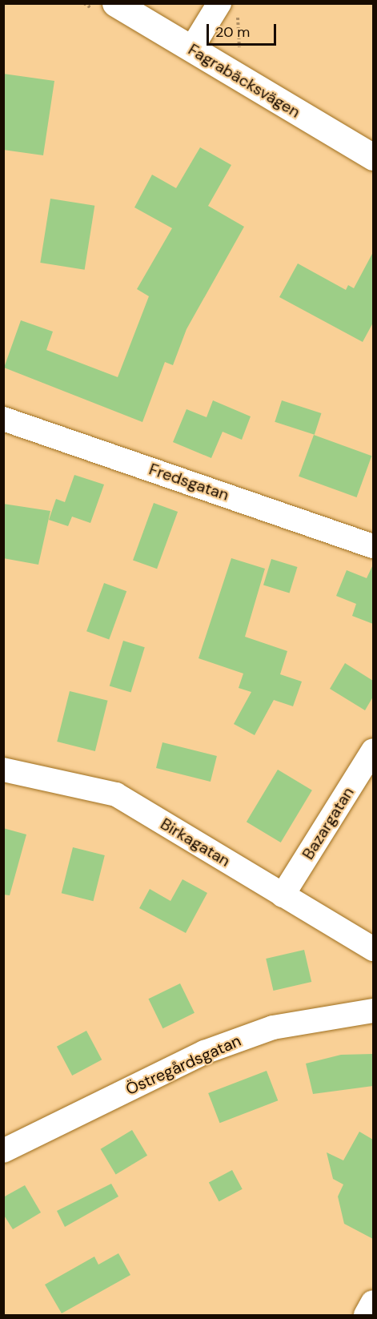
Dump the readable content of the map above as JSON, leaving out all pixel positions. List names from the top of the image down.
{
  "streets": {
    "main road": ["Fagrabäcksvägen"],
    "street": [
      "Fredsgatan",
      "Bazargatan",
      "Birkagatan",
      "Östregårdsgatan"
    ]
  },
  "crossings": [
    ["Bazargatan", "Birkagatan"]
  ],
  "scale_bar": "20 m"
}
